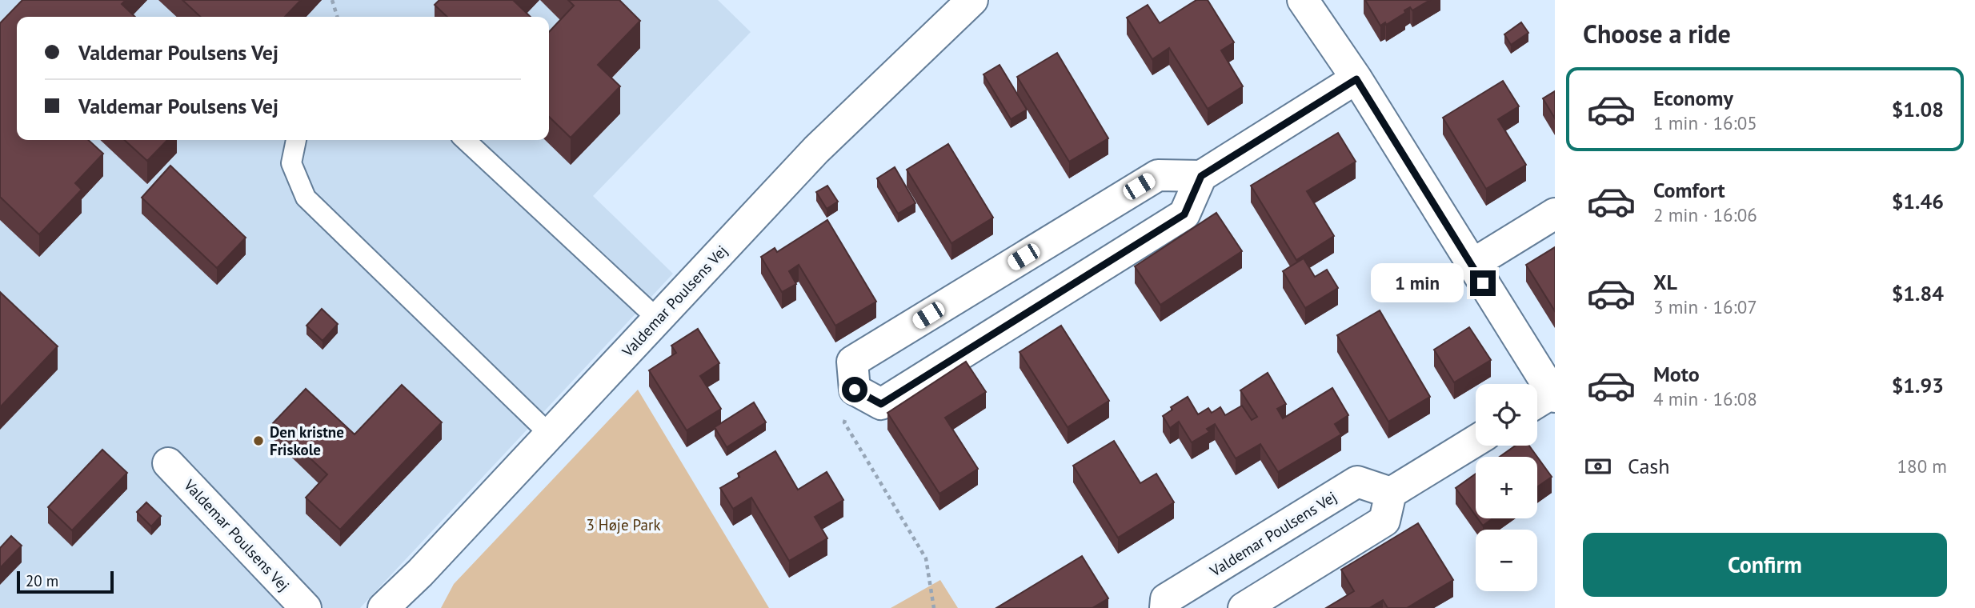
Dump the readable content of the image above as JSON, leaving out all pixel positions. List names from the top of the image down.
{
  "streets": {
    "street": ["Valdemar Poulsens Vej"]
  },
  "parks": ["3 Høje Park"],
  "places": ["Den kristne Friskole"],
  "scale_bar": "20 m",
  "page": {
    "heading": "Choose a ride",
    "banner": ["Valdemar Poulsens Vej", "Valdemar Poulsens Vej"],
    "list": [
      {
        "name": "Economy",
        "note": "1 min · 16:05",
        "value": "$1.08"
      },
      {
        "name": "Comfort",
        "note": "2 min · 16:06",
        "value": "$1.46"
      },
      {
        "name": "XL",
        "note": "3 min · 16:07",
        "value": "$1.84"
      },
      {
        "name": "Moto",
        "note": "4 min · 16:08",
        "value": "$1.93"
      }
    ],
    "bubble": "1 min",
    "map_buttons": ["+", "−"],
    "pay": ["Cash", "180 m"],
    "buttons": "Confirm",
    "scale": "20 m"
  }
}
